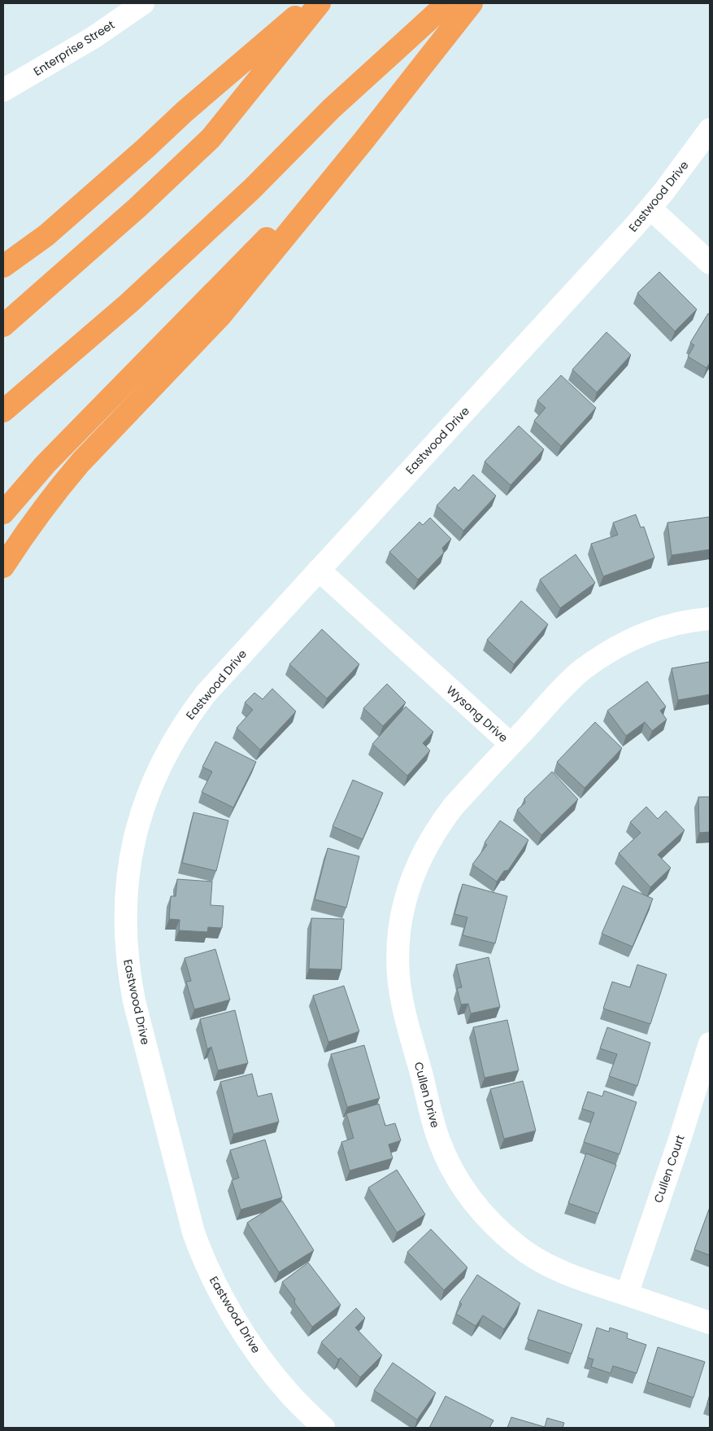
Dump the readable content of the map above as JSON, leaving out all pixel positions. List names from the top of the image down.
{
  "streets": {
    "street": [
      "Enterprise Street",
      "Eastwood Drive",
      "Wysong Drive",
      "Cullen Drive",
      "Cullen Court"
    ]
  },
  "crossings": [
    ["Eastwood Drive", "Wysong Drive"],
    ["Wysong Drive", "Cullen Drive"],
    ["Cullen Drive", "Cullen Court"]
  ]
}
